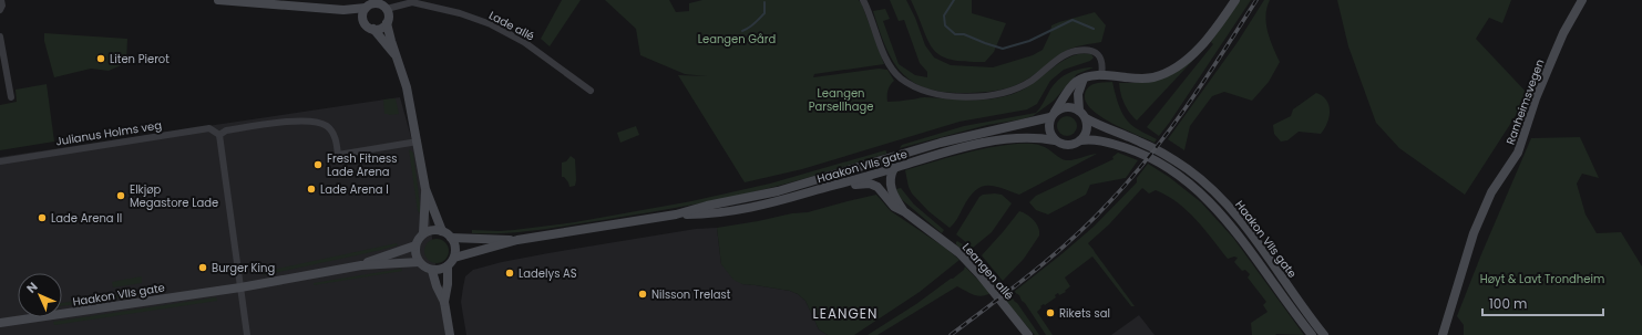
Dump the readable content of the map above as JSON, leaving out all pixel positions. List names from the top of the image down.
{
  "streets": {
    "main road": ["Ranheimsvegen", "Haakon VIIs gate", "Leangen allé"],
    "street": ["Lade allé", "Julianus Holms veg"]
  },
  "crossings": [
    ["Haakon VIIs gate", "Leangen allé"]
  ],
  "districts": ["LEANGEN"],
  "parks": ["Leangen Gård", "Leangen Parsellhage", "Høyt & Lavt Trondheim"],
  "places": [
    "Liten Pierot",
    "Fresh Fitness Lade Arena",
    "Lade Arena I",
    "Elkjøp Megastore Lade",
    "Lade Arena II",
    "Burger King",
    "Ladelys AS",
    "Nilsson Trelast",
    "Rikets sal"
  ],
  "scale_bar": "100 m",
  "north": "top left"
}
